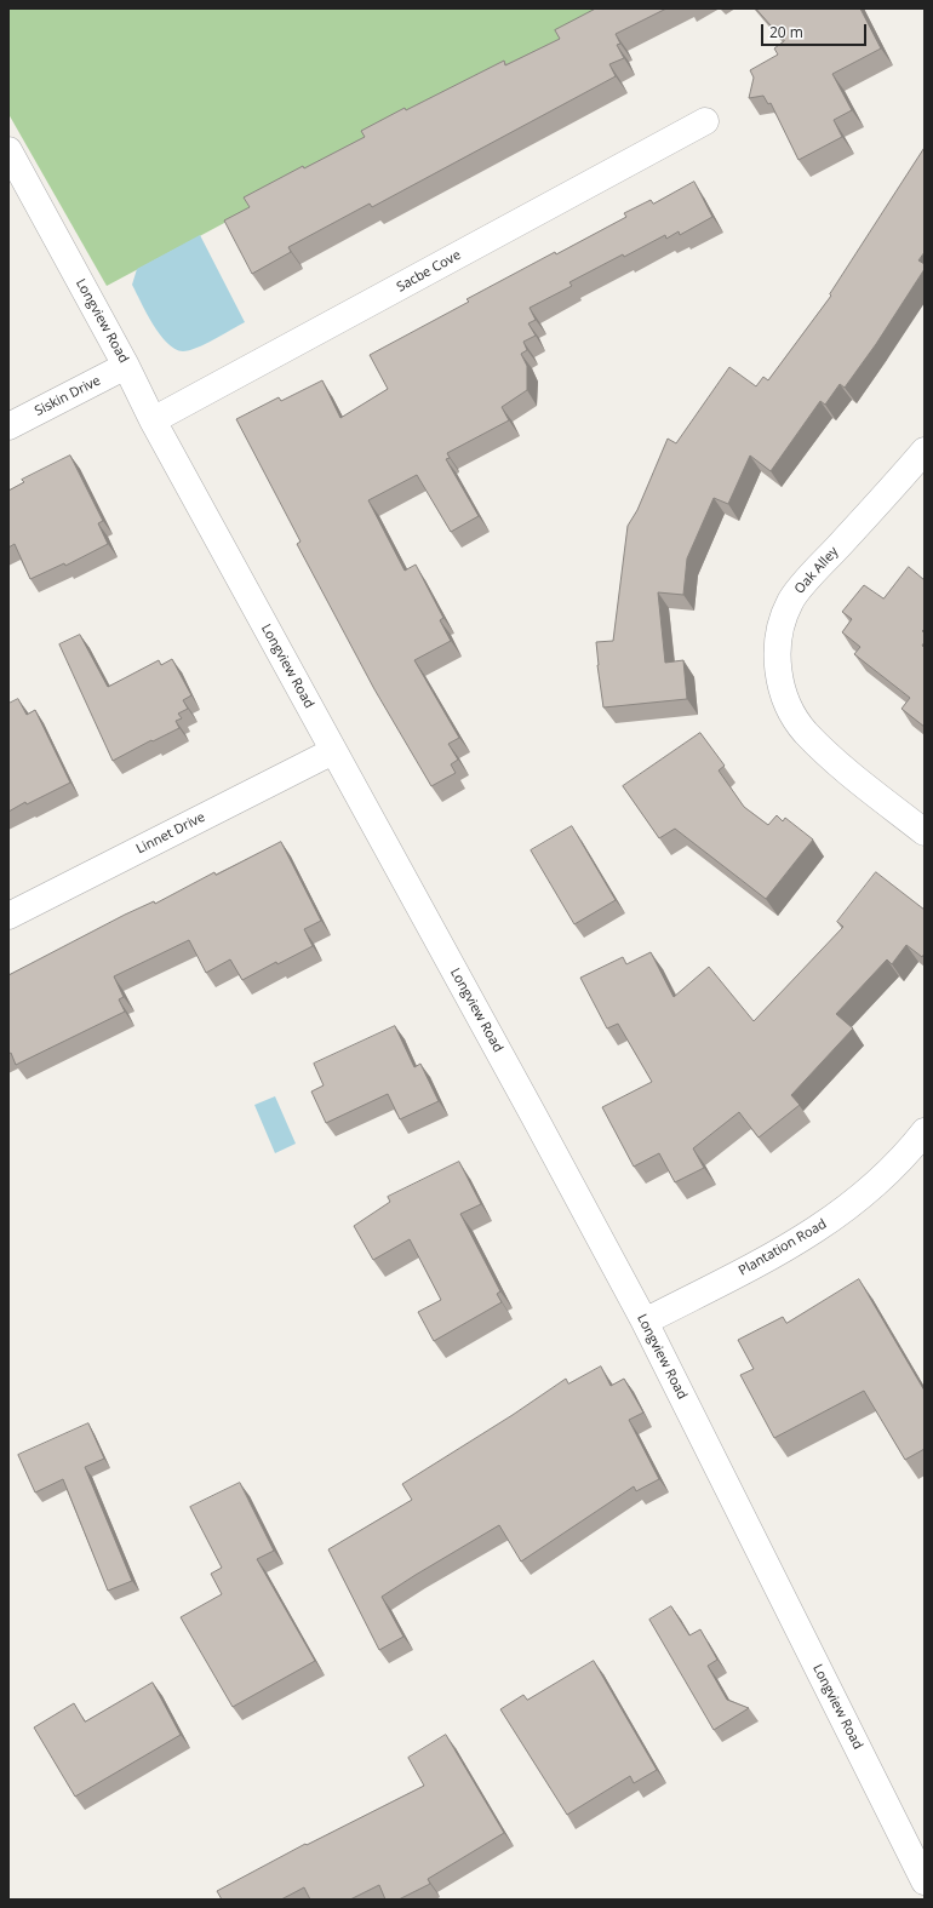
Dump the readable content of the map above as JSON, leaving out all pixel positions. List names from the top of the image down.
{
  "streets": {
    "street": [
      "Sacbe Cove",
      "Longview Road",
      "Siskin Drive",
      "Oak Alley",
      "Linnet Drive",
      "Plantation Road"
    ]
  },
  "crossings": [
    ["Sacbe Cove", "Longview Road"],
    ["Longview Road", "Siskin Drive"],
    ["Longview Road", "Linnet Drive"],
    ["Longview Road", "Plantation Road"]
  ],
  "scale_bar": "20 m"
}
